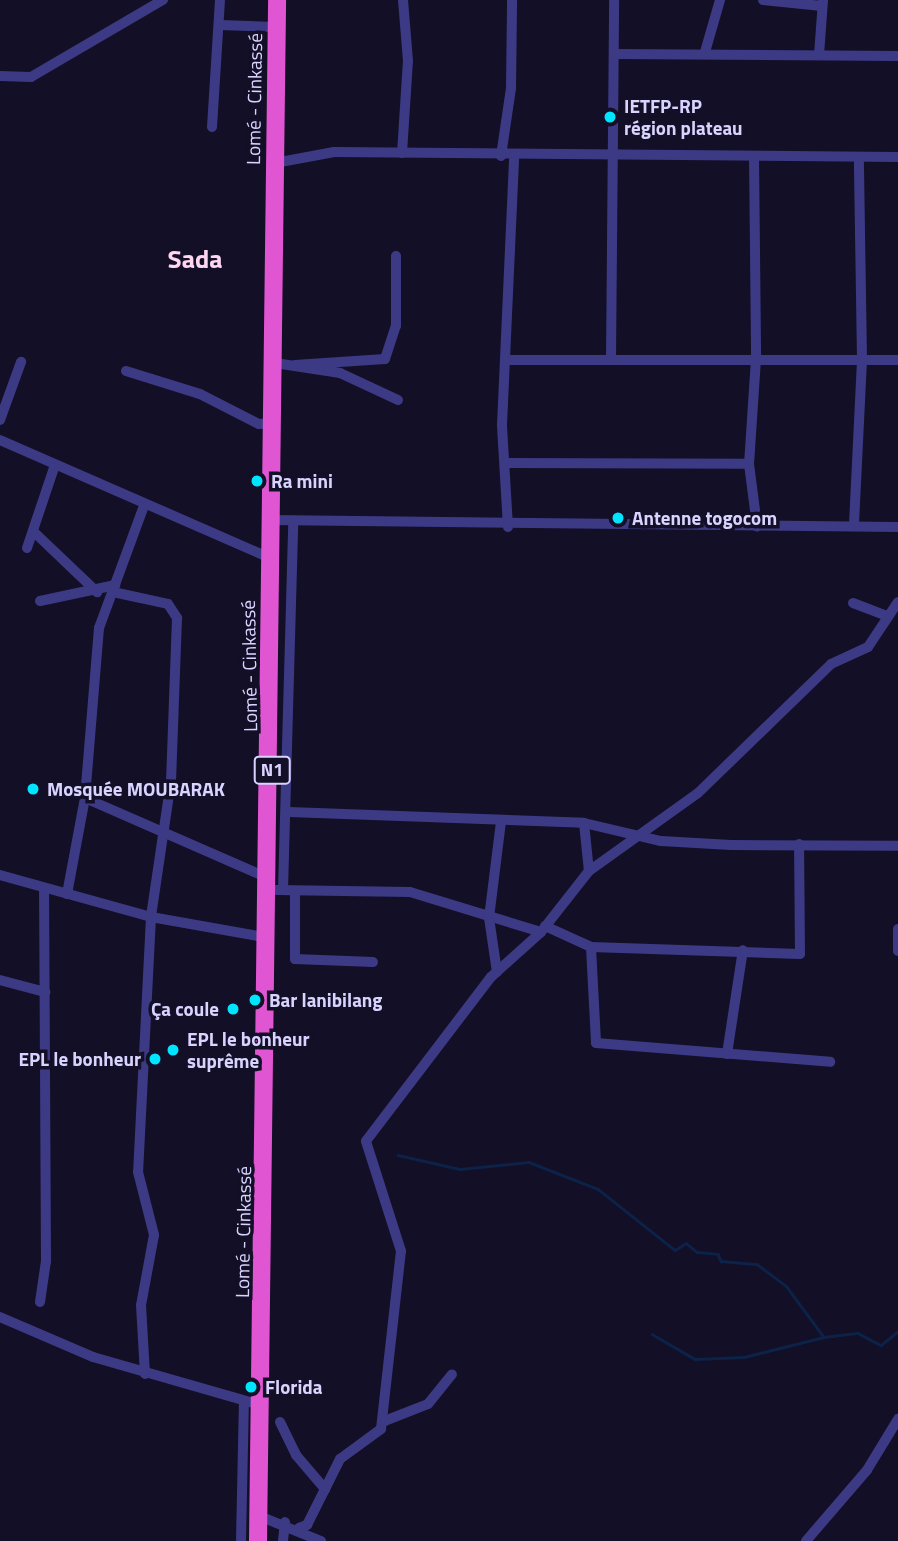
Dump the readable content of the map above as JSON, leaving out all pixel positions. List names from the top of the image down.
{
  "streets": {
    "highway": ["Lomé - Cinkassé", "N1"]
  },
  "districts": ["Sada"],
  "places": [
    "IETFP-RP région plateau",
    "Ra mini",
    "Antenne togocom",
    "Mosquée MOUBARAK",
    "Bar lanibilang",
    "Ça coule",
    "EPL le bonheur suprême",
    "EPL le bonheur",
    "Florida"
  ]
}
